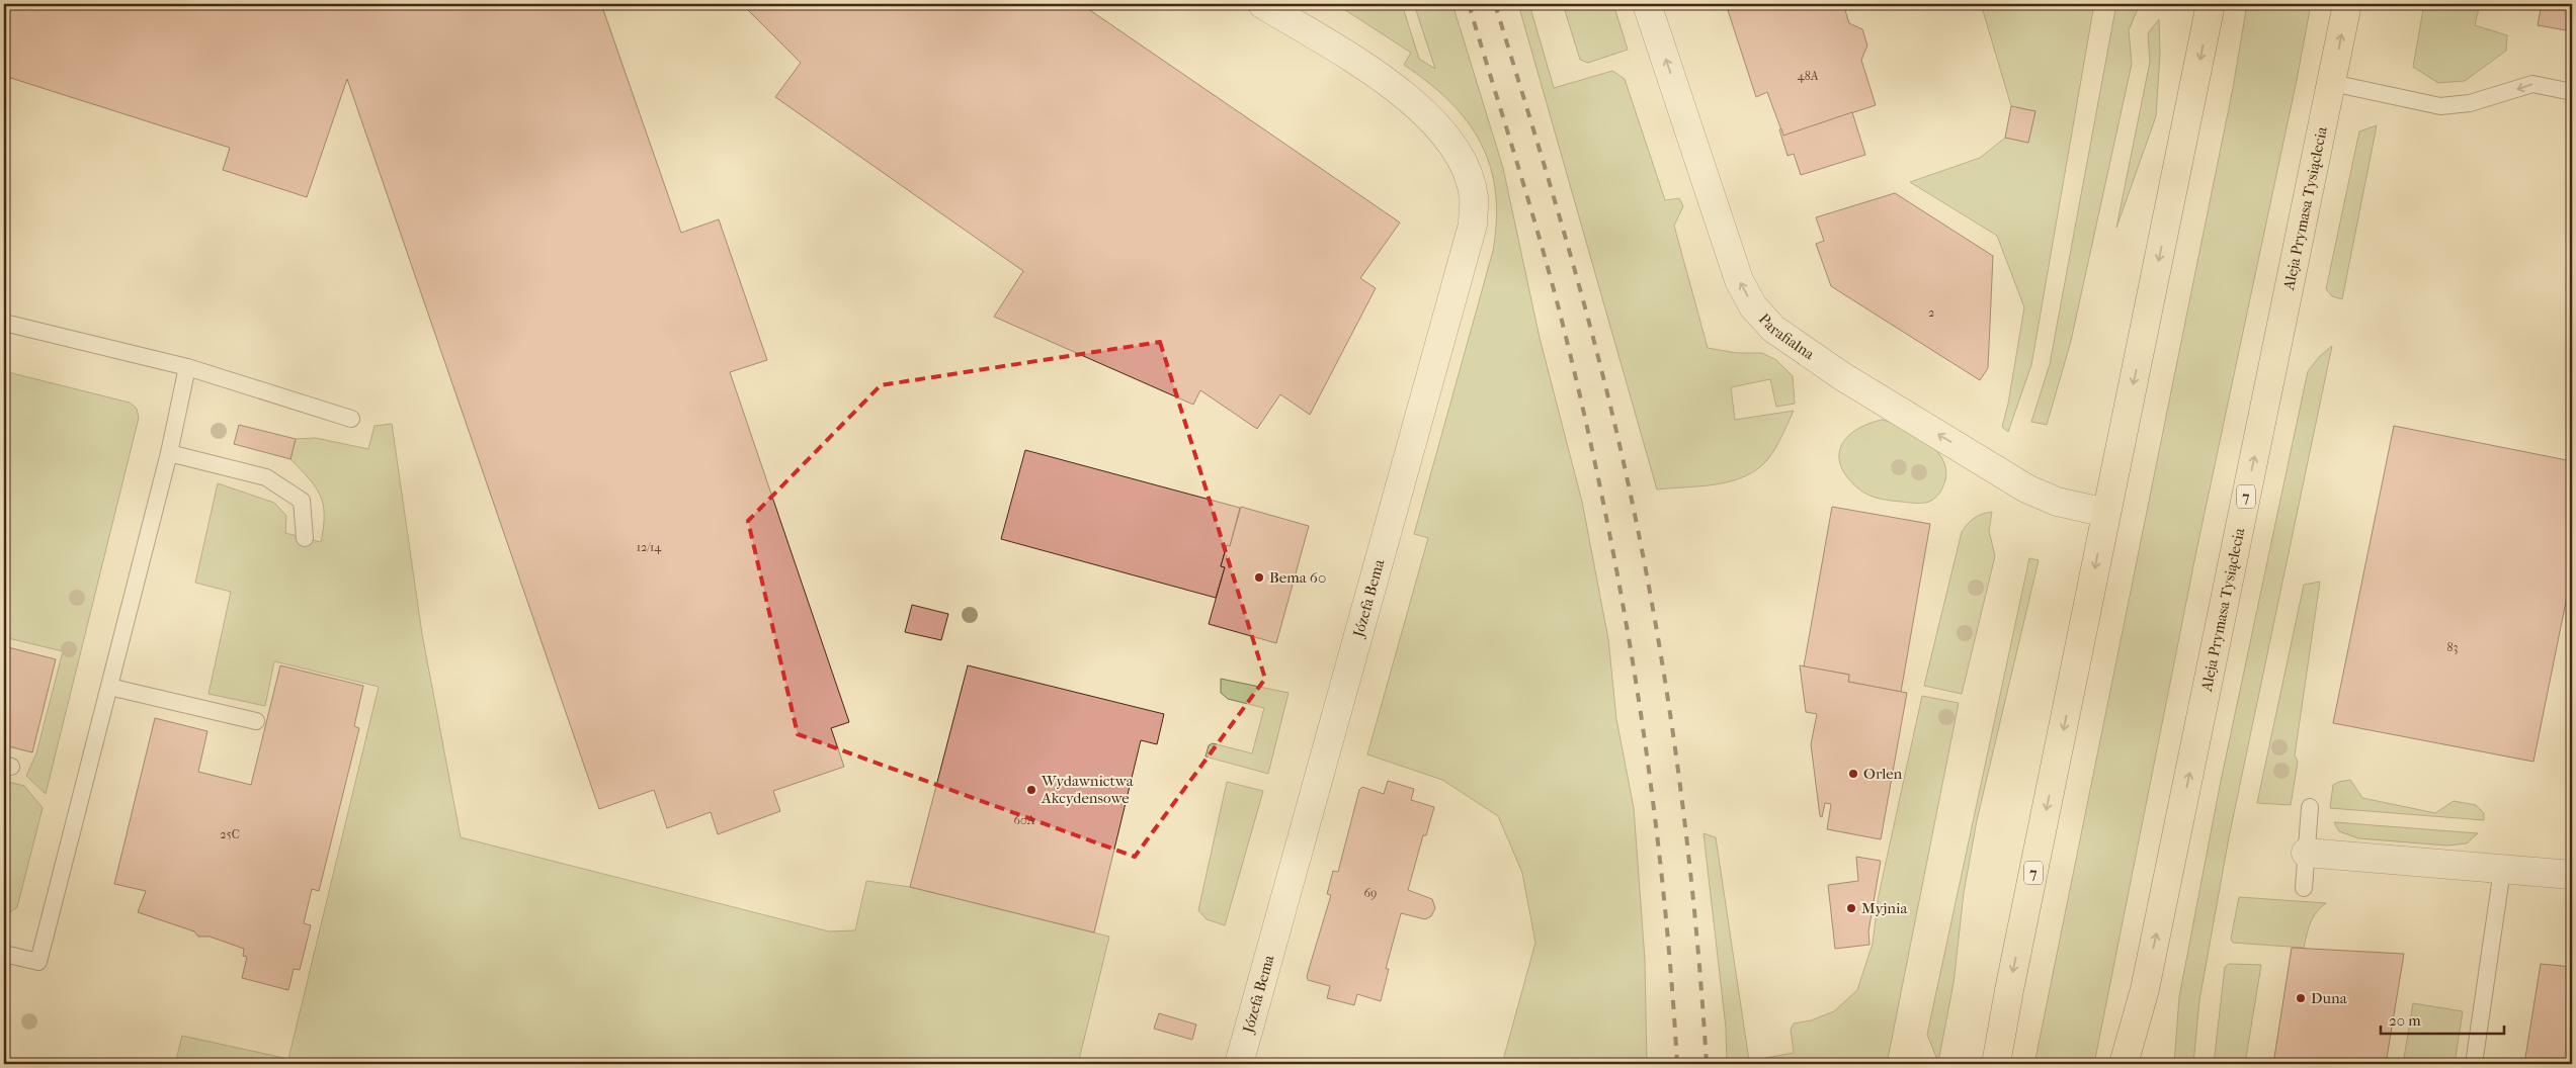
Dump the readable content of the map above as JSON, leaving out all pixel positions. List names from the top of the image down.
{
  "streets": {
    "main road": ["Aleja Prymasa Tysiąclecia", "7"],
    "street": ["Parafialna", "Józefa Bema"]
  },
  "crossings": [
    ["Parafialna", "7"]
  ],
  "one_way": ["Parafialna"],
  "places": [
    "Bema 60",
    "Orlen",
    "Wydawnictwa Akcydensowe",
    "Myjnia",
    "Duna"
  ],
  "house_numbers": [
    "48A",
    "2",
    "12/14",
    "83",
    "60A",
    "25C",
    "69"
  ],
  "scale_bar": "20 m"
}
